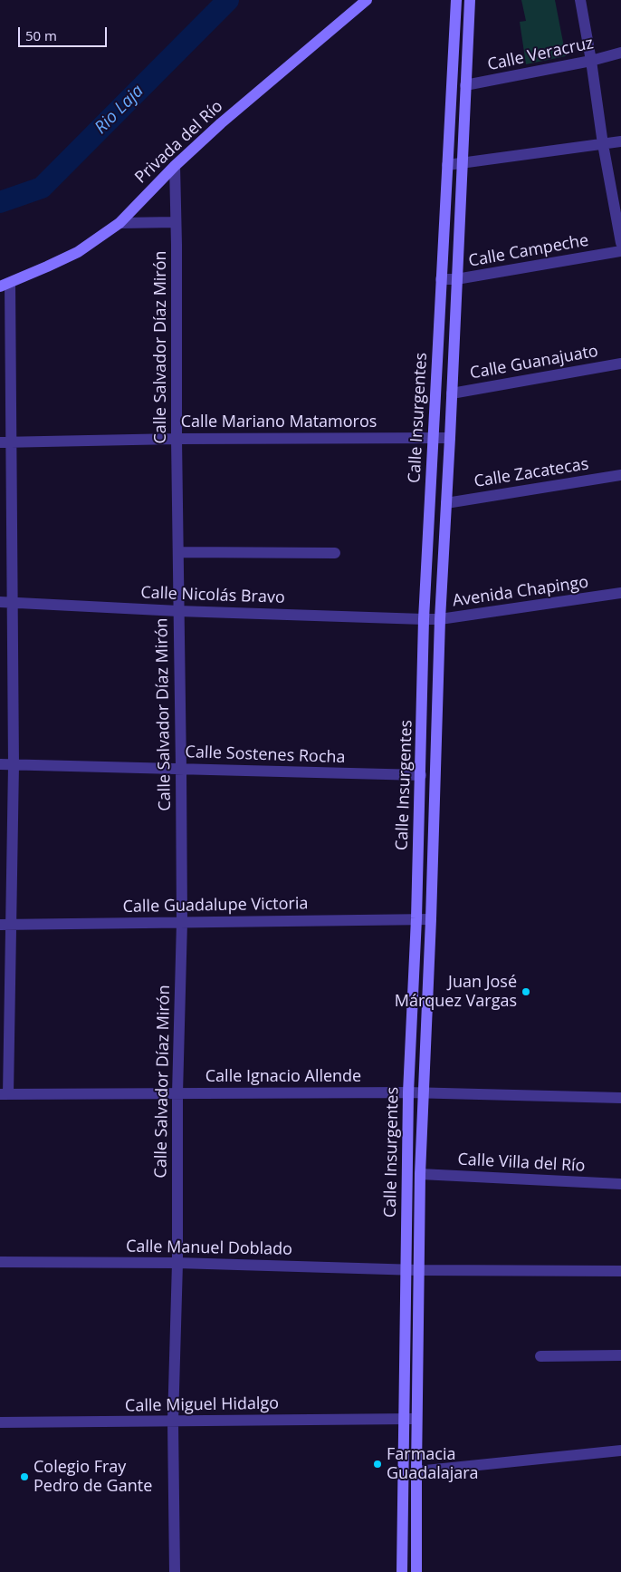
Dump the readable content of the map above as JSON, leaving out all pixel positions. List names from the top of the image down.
{
  "streets": {
    "main road": ["Privada del Río", "Calle Insurgentes"],
    "street": [
      "Calle Veracruz",
      "Calle Campeche",
      "Calle Salvador Díaz Mirón",
      "Calle Guanajuato",
      "Calle Mariano Matamoros",
      "Calle Zacatecas",
      "Avenida Chapingo",
      "Calle Nicolás Bravo",
      "Calle Sostenes Rocha",
      "Calle Guadalupe Victoria",
      "Calle Ignacio Allende",
      "Calle Villa del Río",
      "Calle Manuel Doblado",
      "Calle Miguel Hidalgo"
    ]
  },
  "crossings": [
    ["Calle Veracruz", "Calle Insurgentes"],
    ["Privada del Río", "Calle Salvador Díaz Mirón"],
    ["Calle Campeche", "Calle Insurgentes"],
    ["Calle Salvador Díaz Mirón", "Calle Mariano Matamoros"],
    ["Calle Salvador Díaz Mirón", "Calle Nicolás Bravo"],
    ["Calle Salvador Díaz Mirón", "Calle Sostenes Rocha"],
    ["Calle Salvador Díaz Mirón", "Calle Guadalupe Victoria"],
    ["Calle Salvador Díaz Mirón", "Calle Ignacio Allende"],
    ["Calle Salvador Díaz Mirón", "Calle Manuel Doblado"],
    ["Calle Salvador Díaz Mirón", "Calle Miguel Hidalgo"],
    ["Calle Guanajuato", "Calle Insurgentes"],
    ["Calle Insurgentes", "Calle Mariano Matamoros"],
    ["Calle Insurgentes", "Calle Zacatecas"],
    ["Calle Insurgentes", "Avenida Chapingo"],
    ["Calle Insurgentes", "Calle Nicolás Bravo"],
    ["Calle Insurgentes", "Calle Sostenes Rocha"],
    ["Calle Insurgentes", "Calle Guadalupe Victoria"],
    ["Calle Insurgentes", "Calle Ignacio Allende"],
    ["Calle Insurgentes", "Calle Villa del Río"],
    ["Calle Insurgentes", "Calle Manuel Doblado"],
    ["Calle Insurgentes", "Calle Miguel Hidalgo"],
    ["Avenida Chapingo", "Calle Nicolás Bravo"]
  ],
  "water": ["Rio Laja"],
  "places": ["Juan José Márquez Vargas", "Farmacia Guadalajara", "Colegio Fray Pedro de Gante"],
  "scale_bar": "50 m"
}
